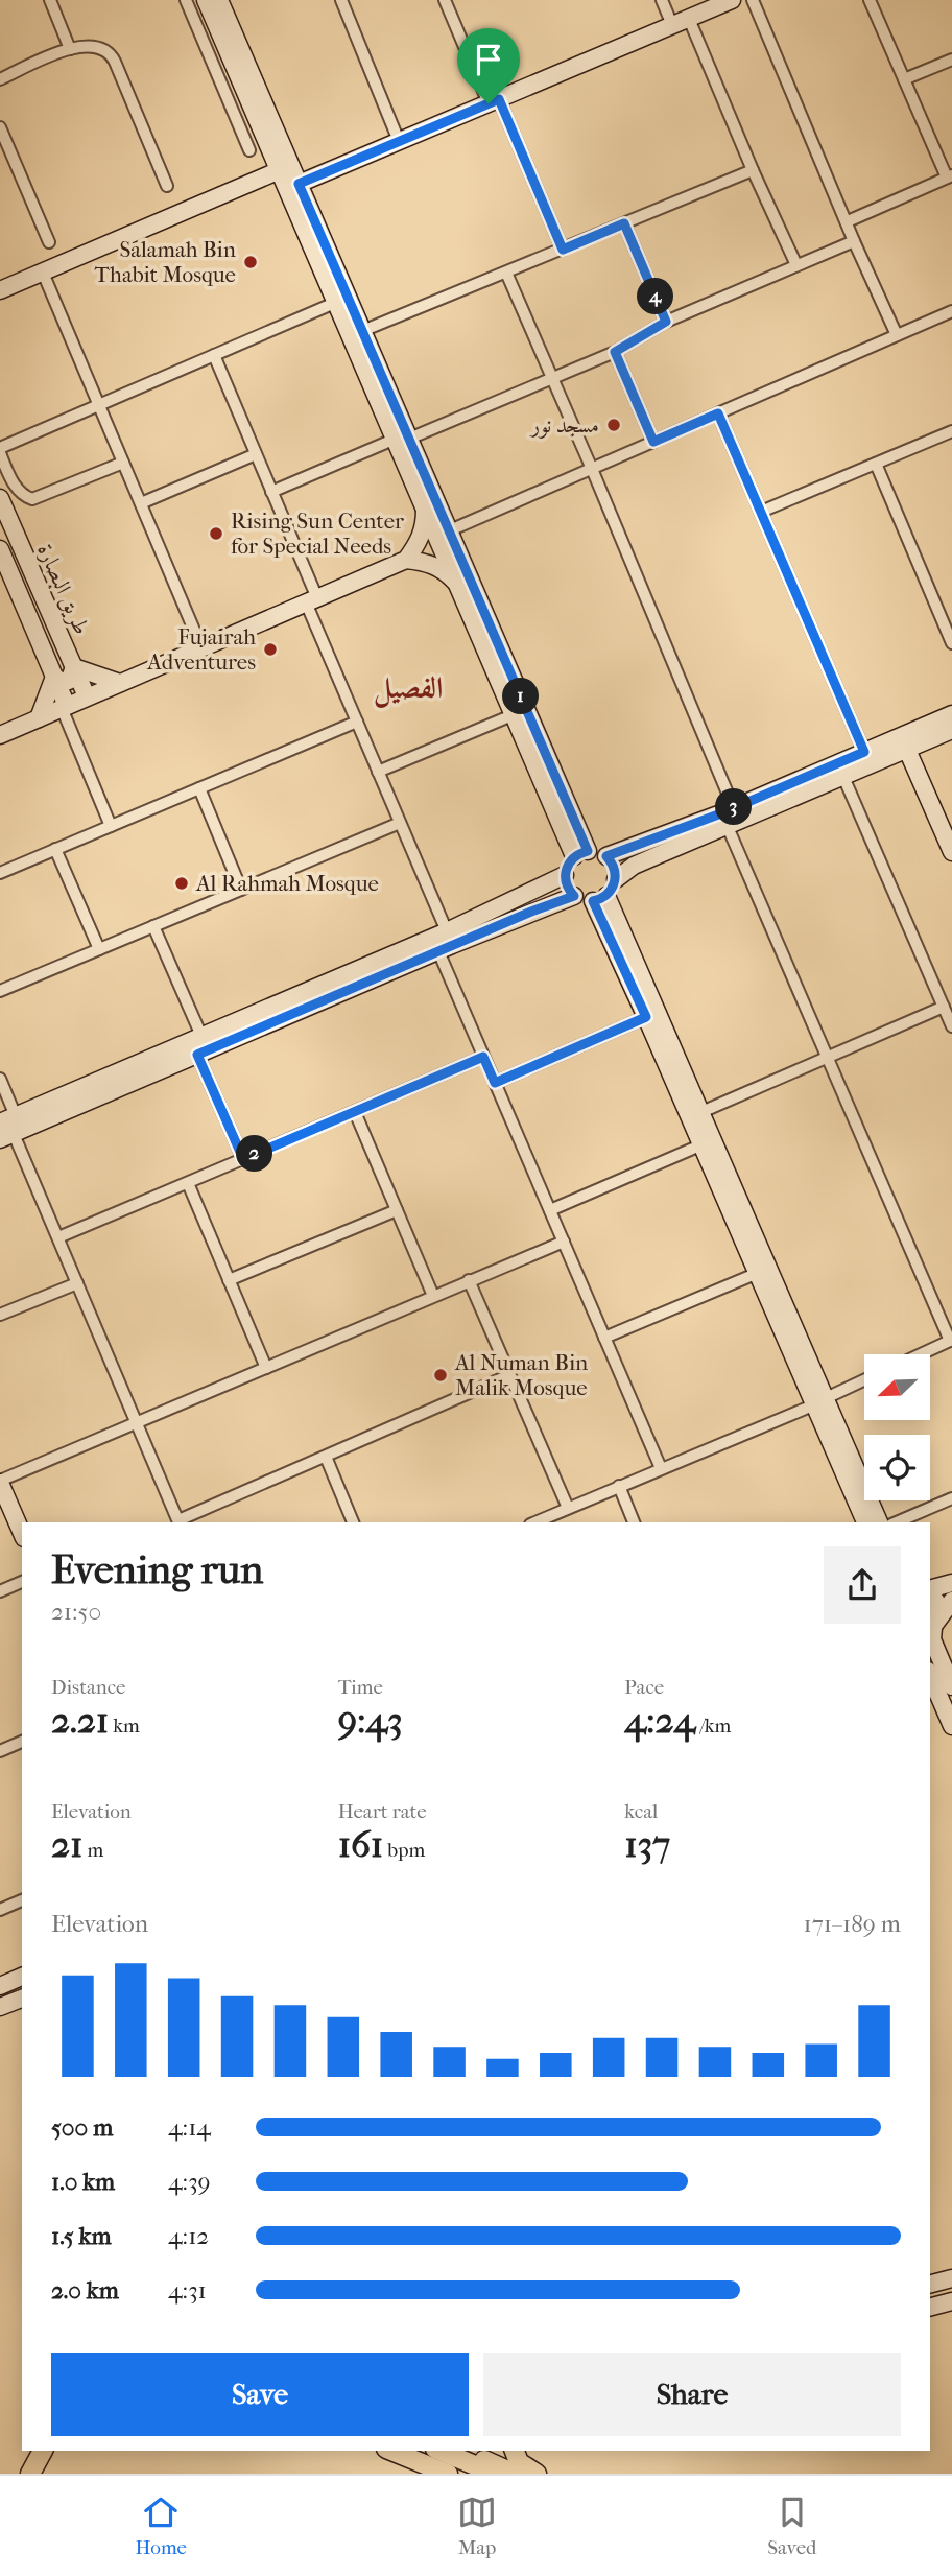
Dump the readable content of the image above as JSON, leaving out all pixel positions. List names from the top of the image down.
{
  "streets": {
    "street": ["طريق البصارة"]
  },
  "districts": ["الفصيل"],
  "places": [
    "Salamah Bin Thabit Mosque",
    "مسجد نور",
    "Rising Sun Center for Special Needs",
    "Fujairah Adventures",
    "Al Rahmah Mosque",
    "Al Numan Bin Malik Mosque"
  ],
  "north": "bottom left",
  "page": {
    "pins": [
      "4",
      "1",
      "3",
      "2"
    ],
    "heading": ["Evening run", "21:50"],
    "stats": [
      ["Distance", "2.21 km"],
      ["Time", "9:43"],
      ["Pace", "4:24 /km"],
      ["Elevation", "21 m"],
      ["Heart rate", "161 bpm"],
      ["kcal", "137"]
    ],
    "chart": ["Elevation", "171–189 m"],
    "list": [
      {
        "name": "500 m",
        "note": "4:14"
      },
      {
        "name": "1.0 km",
        "note": "4:39"
      },
      {
        "name": "1.5 km",
        "note": "4:12"
      },
      {
        "name": "2.0 km",
        "note": "4:31"
      }
    ],
    "buttons": ["Save", "Share"],
    "tabs": ["Home", "Map", "Saved"]
  }
}
